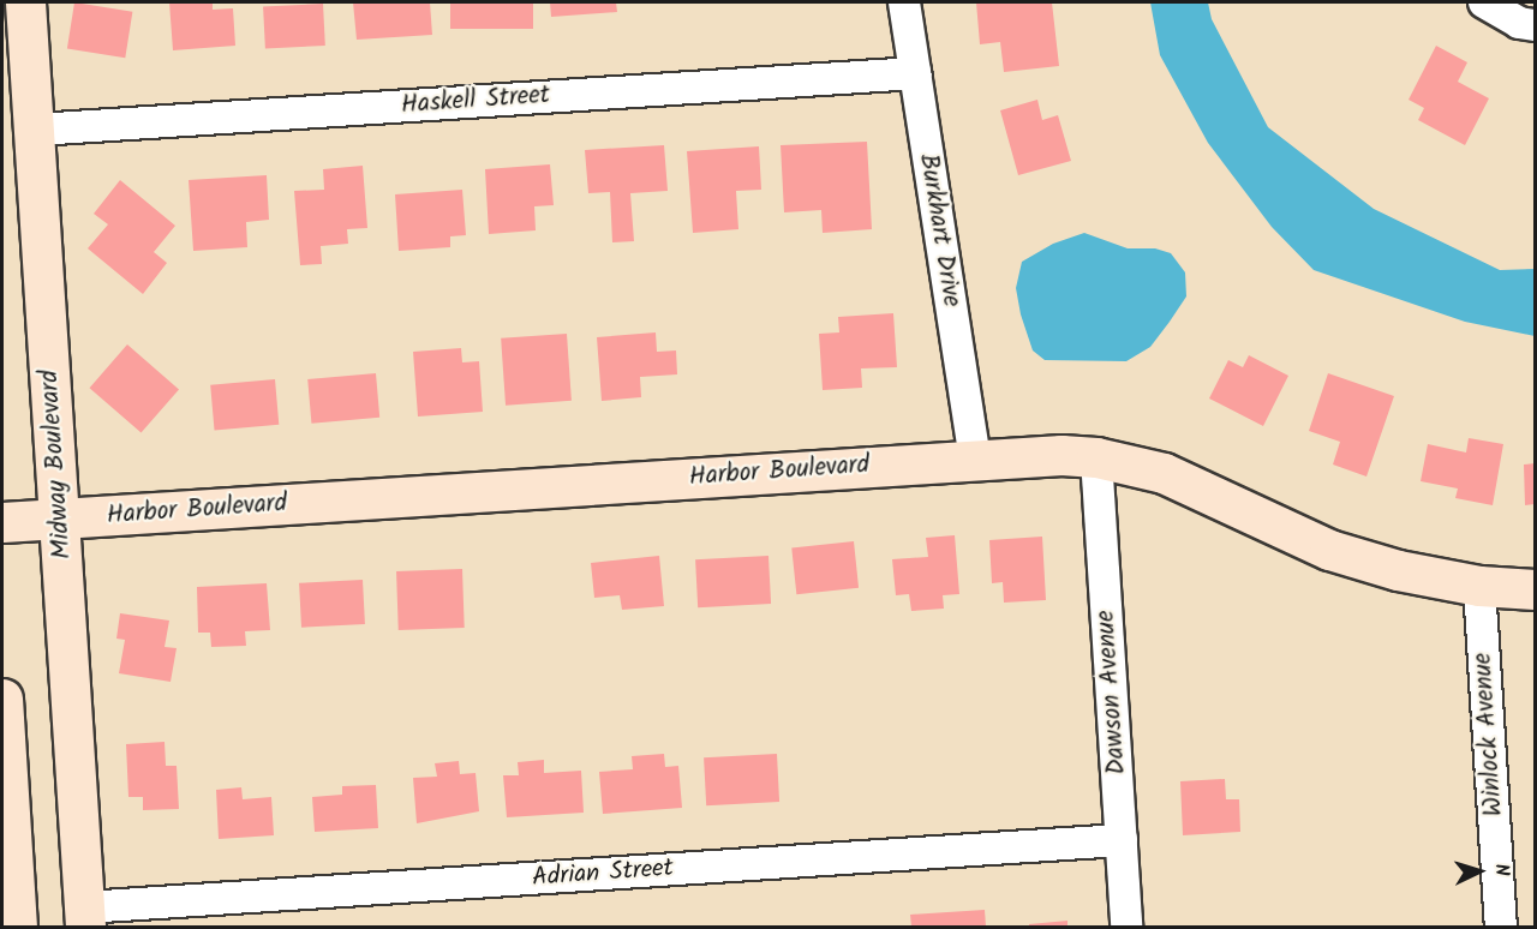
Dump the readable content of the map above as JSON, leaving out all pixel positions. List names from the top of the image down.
{
  "streets": {
    "street": [
      "Haskell Street",
      "Burkhart Drive",
      "Midway Boulevard",
      "Harbor Boulevard",
      "Dawson Avenue",
      "Winlock Avenue",
      "Adrian Street"
    ]
  },
  "crossings": [
    ["Haskell Street", "Burkhart Drive"],
    ["Haskell Street", "Midway Boulevard"],
    ["Burkhart Drive", "Harbor Boulevard"],
    ["Midway Boulevard", "Harbor Boulevard"],
    ["Midway Boulevard", "Adrian Street"],
    ["Harbor Boulevard", "Dawson Avenue"],
    ["Harbor Boulevard", "Winlock Avenue"],
    ["Dawson Avenue", "Adrian Street"]
  ],
  "north": "right"
}
